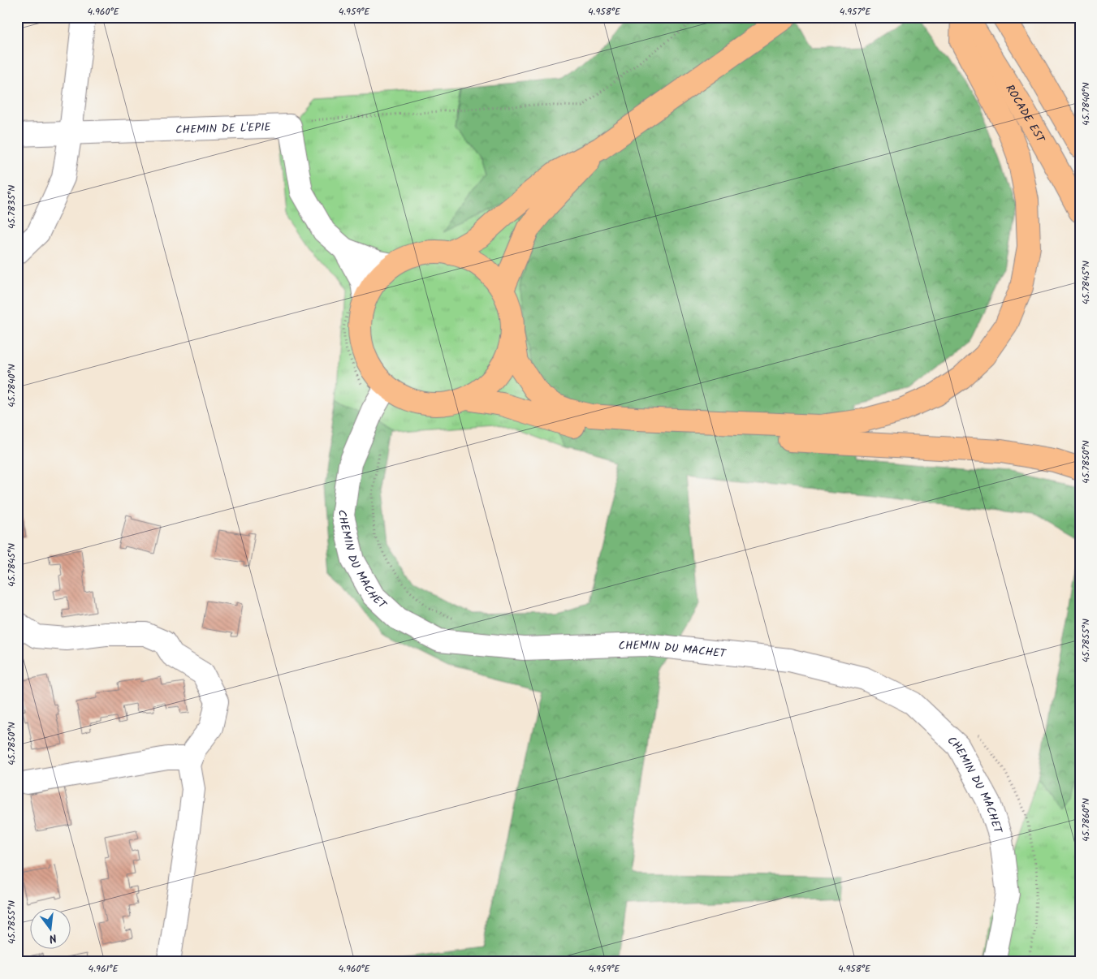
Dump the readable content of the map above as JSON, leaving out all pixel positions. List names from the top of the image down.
{
  "streets": {
    "main road": ["ROCADE EST"],
    "street": ["CHEMIN DE L'EPIE", "CHEMIN DU MACHET"]
  },
  "north": "bottom",
  "coordinates": [
    "4.960°E",
    "4.959°E",
    "4.958°E",
    "4.957°E",
    "45.7840°N",
    "45.7835°N",
    "45.7845°N",
    "45.7850°N",
    "45.7855°N",
    "45.7860°N",
    "4.961°E"
  ]
}
